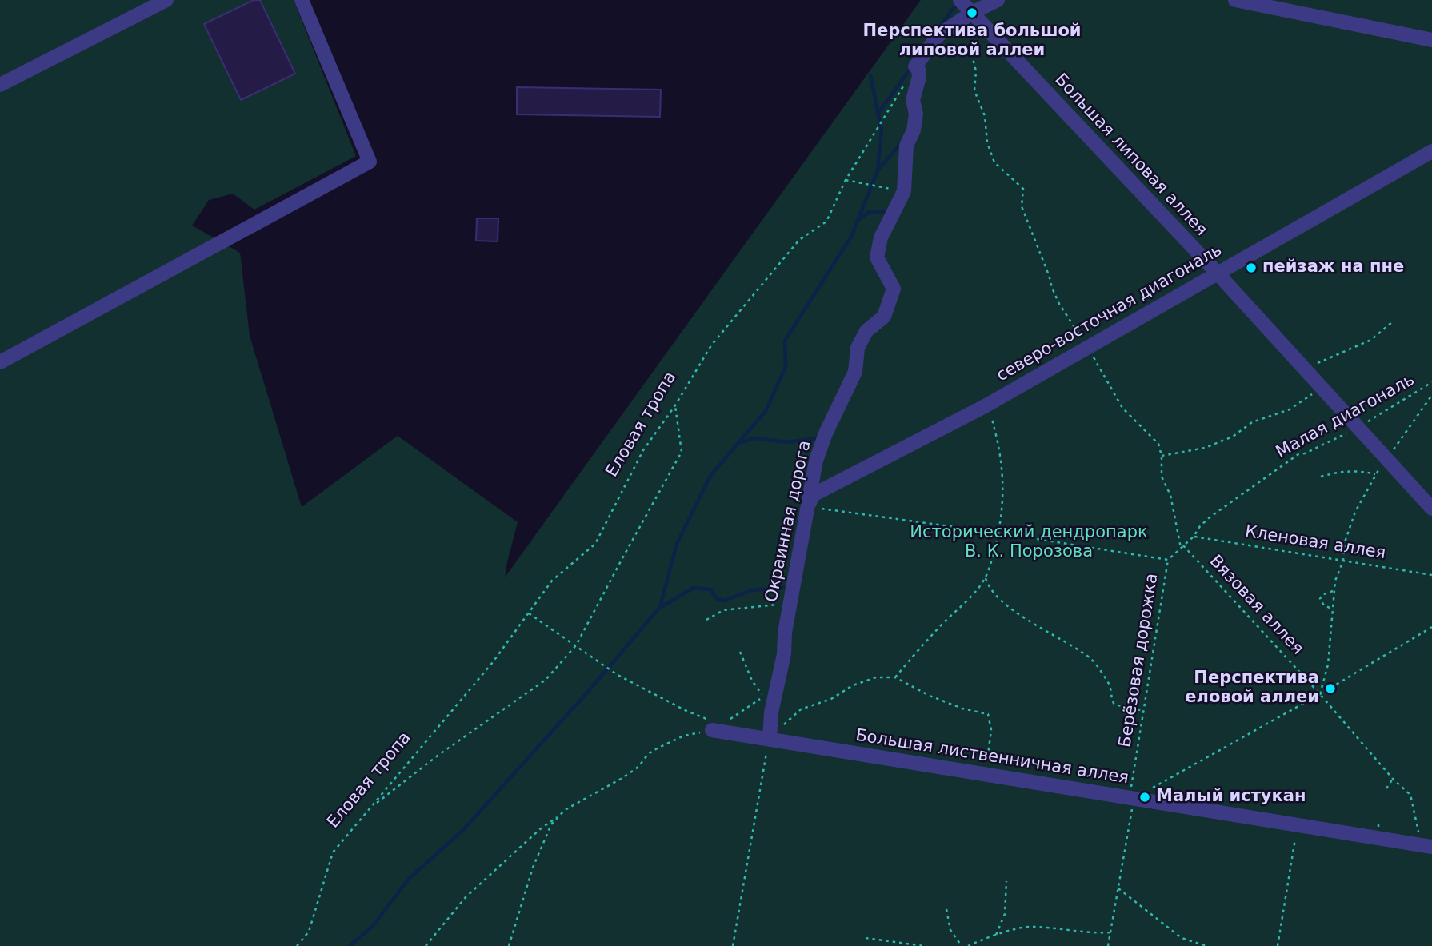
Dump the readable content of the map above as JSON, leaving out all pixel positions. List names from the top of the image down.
{
  "streets": {
    "street": [
      "Большая липовая аллея",
      "северо-восточная диагональ",
      "Окраинная дорога",
      "Большая лиственничная аллея"
    ],
    "path": [
      "Малая диагональ",
      "Еловая тропа",
      "Кленовая аллея",
      "Вязовая аллея",
      "Берёзовая дорожка"
    ]
  },
  "crossings": [
    ["Большая липовая аллея", "северо-восточная диагональ"],
    ["Большая липовая аллея", "Малая диагональ"],
    ["Большая липовая аллея", "Окраинная дорога"],
    ["северо-восточная диагональ", "Окраинная дорога"],
    ["Малая диагональ", "Кленовая аллея"],
    ["Малая диагональ", "Вязовая аллея"],
    ["Малая диагональ", "Берёзовая дорожка"],
    ["Окраинная дорога", "Большая лиственничная аллея"],
    ["Вязовая аллея", "Большая лиственничная аллея"],
    ["Берёзовая дорожка", "Большая лиственничная аллея"]
  ],
  "parks": ["Исторический дендропарк В. К. Порозова"],
  "places": [
    "Перспектива большой липовой аллеи",
    "пейзаж на пне",
    "Перспектива еловой аллеи",
    "Малый истукан"
  ]
}
